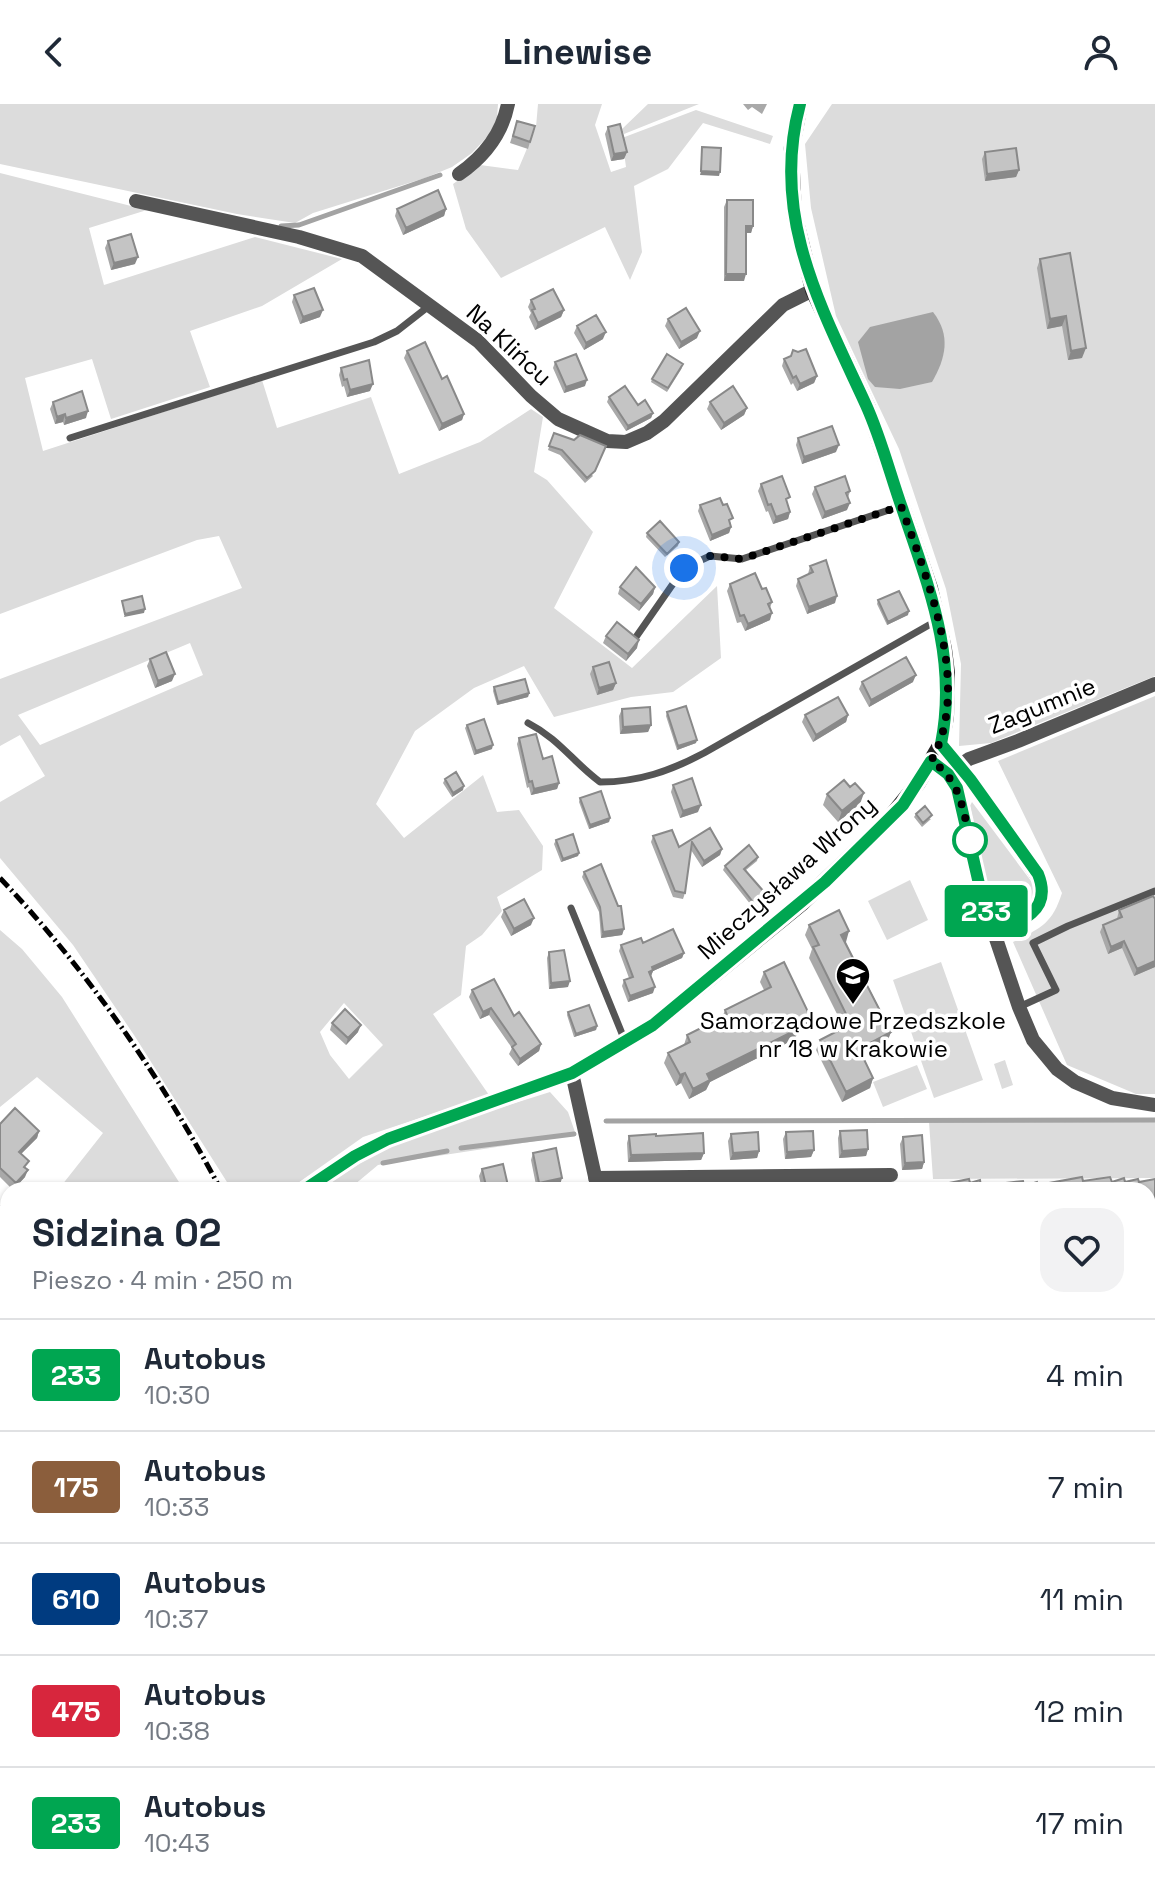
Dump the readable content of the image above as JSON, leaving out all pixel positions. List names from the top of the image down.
{
  "streets": {
    "street": ["Na Klińcu", "Zagumnie", "Mieczysława Wrony"]
  },
  "crossings": [
    ["Na Klińcu", "Mieczysława Wrony"]
  ],
  "places": {
    "school or university": ["Samorządowe Przedszkole nr 18 w Krakowie"]
  },
  "lines": ["bus line 233"],
  "page": {
    "header": "Linewise",
    "on_map": "233",
    "heading": ["Sidzina 02", "Pieszo · 4 min · 250 m"],
    "list": [
      {
        "mark": "233",
        "name": "Autobus",
        "note": "10:30",
        "value": "4 min"
      },
      {
        "mark": "175",
        "name": "Autobus",
        "note": "10:33",
        "value": "7 min"
      },
      {
        "mark": "610",
        "name": "Autobus",
        "note": "10:37",
        "value": "11 min"
      },
      {
        "mark": "475",
        "name": "Autobus",
        "note": "10:38",
        "value": "12 min"
      },
      {
        "mark": "233",
        "name": "Autobus",
        "note": "10:43",
        "value": "17 min"
      }
    ]
  }
}
